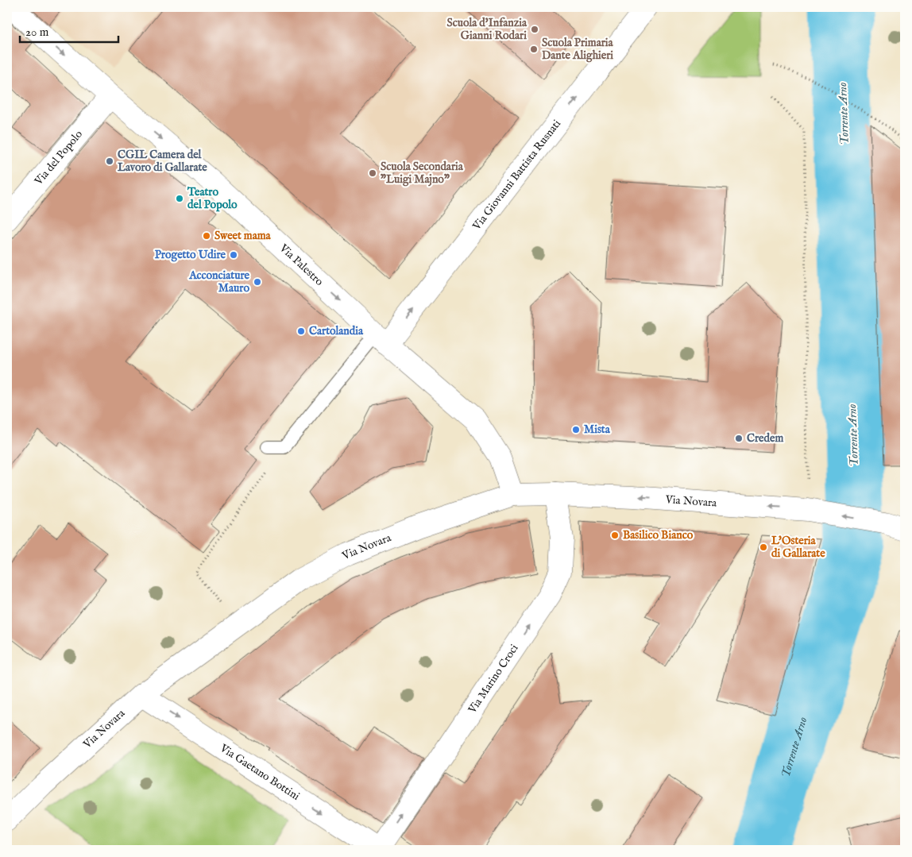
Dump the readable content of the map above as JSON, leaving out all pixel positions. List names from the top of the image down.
{
  "streets": {
    "street": [
      "Via del Popolo",
      "Via Giovanni Battista Rusnati",
      "Via Palestro",
      "Via Novara",
      "Via Marino Croci",
      "Via Gaetano Bottini"
    ]
  },
  "crossings": [
    ["Via del Popolo", "Via Palestro"],
    ["Via Giovanni Battista Rusnati", "Via Palestro"],
    ["Via Palestro", "Via Novara"],
    ["Via Novara", "Via Marino Croci"],
    ["Via Novara", "Via Gaetano Bottini"],
    ["Via Marino Croci", "Via Gaetano Bottini"]
  ],
  "one_way": [
    "Via Giovanni Battista Rusnati",
    "Via Palestro",
    "Via Marino Croci",
    "Via Gaetano Bottini"
  ],
  "water": ["Torrente Arno"],
  "places": [
    "Scuola d'Infanzia Gianni Rodari",
    "Scuola Primaria Dante Alighieri",
    "CGIL Camera del Lavoro di Gallarate",
    "Scuola Secondaria \"Luigi Majno\"",
    "Teatro del Popolo",
    "Sweet mama",
    "Progetto Udire",
    "Acconciature Mauro",
    "Cartolandia",
    "Mista",
    "Credem",
    "Basilico Bianco",
    "L'Osteria di Gallarate"
  ],
  "scale_bar": "20 m"
}
